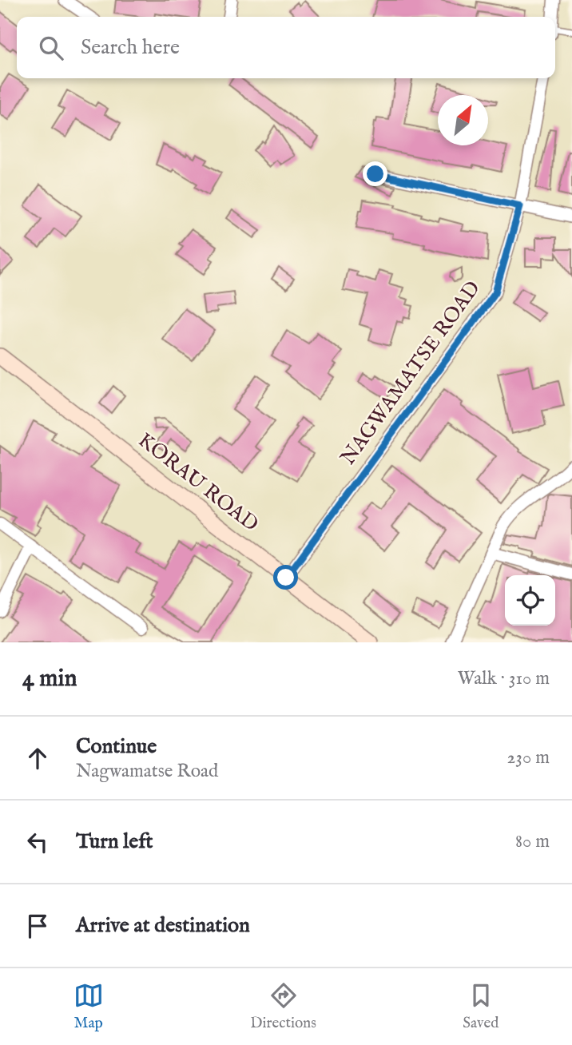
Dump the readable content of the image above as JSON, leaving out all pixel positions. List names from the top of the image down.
{
  "streets": {
    "street": ["NAGWAMATSE ROAD", "KORAU ROAD"]
  },
  "crossings": [
    ["NAGWAMATSE ROAD", "KORAU ROAD"]
  ],
  "north": "top right",
  "page": {
    "search": "Search here",
    "heading": ["4 min", "Walk · 310 m"],
    "list": [
      ["Continue", "Nagwamatse Road", "230 m"],
      ["Turn left", "80 m"],
      "Arrive at destination"
    ],
    "nav": ["Map", "Directions", "Saved"]
  }
}
